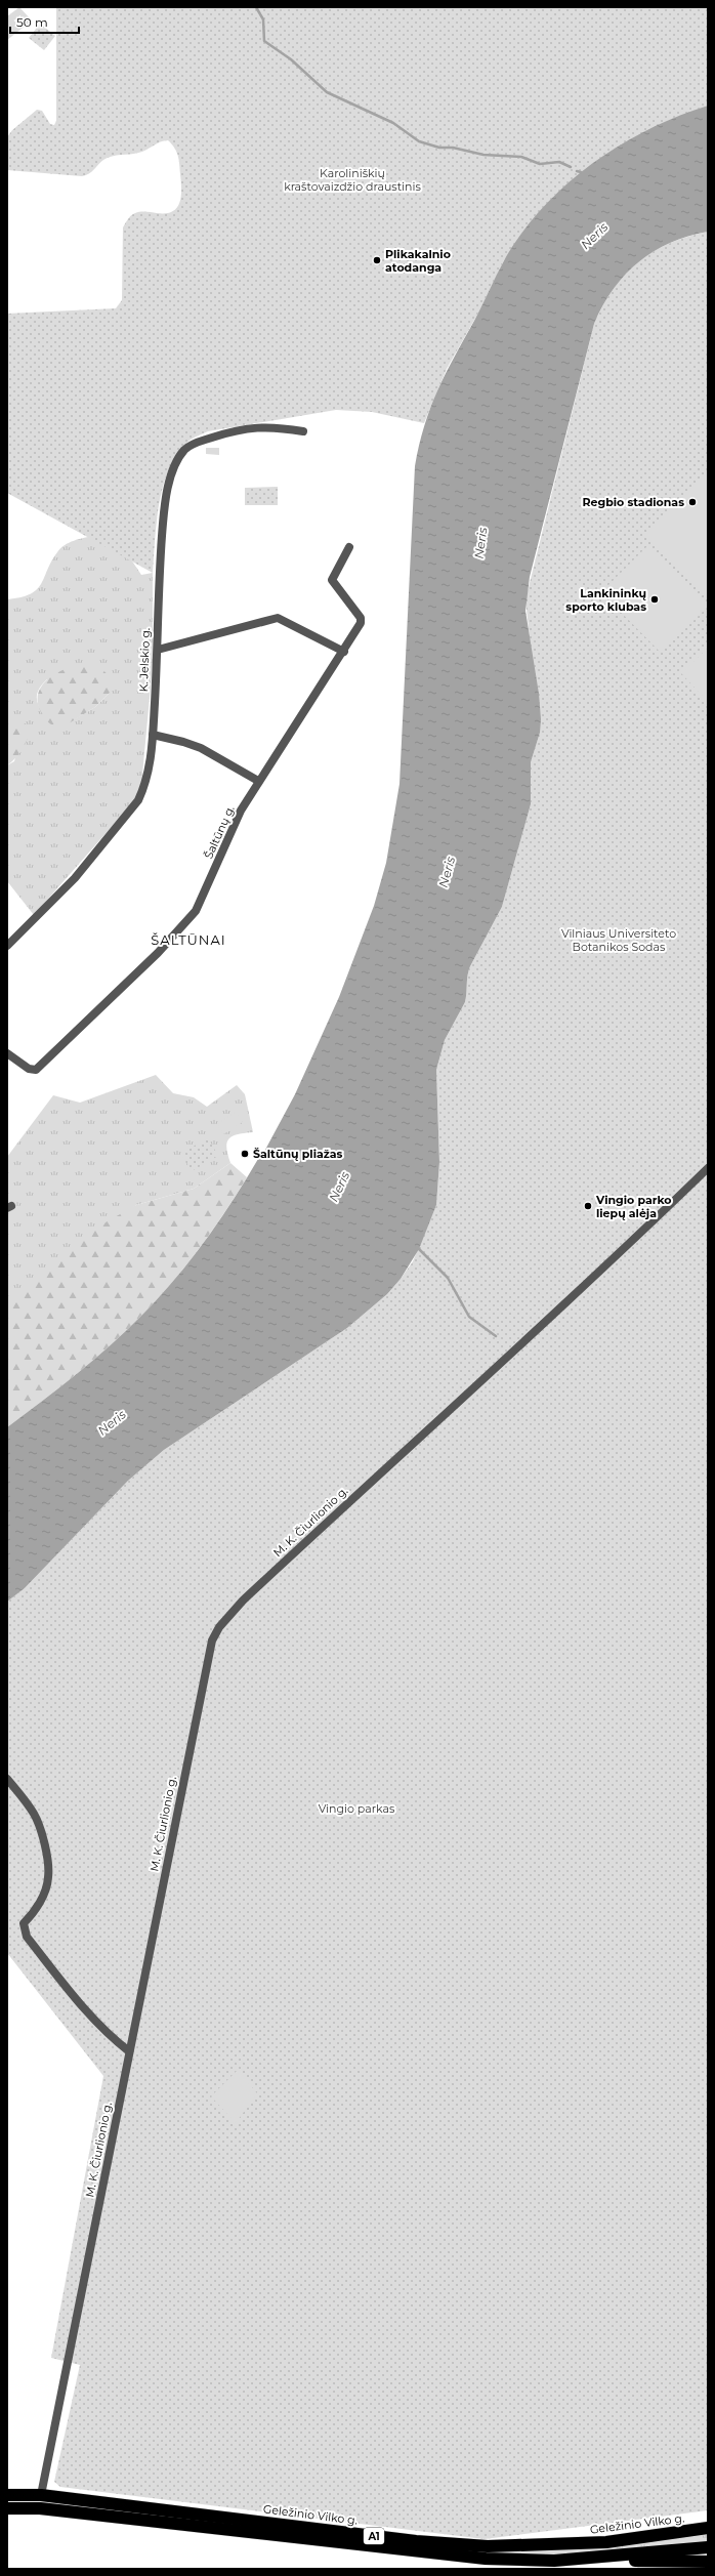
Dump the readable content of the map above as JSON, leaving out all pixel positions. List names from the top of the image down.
{
  "streets": {
    "highway": ["Geležinio Vilko g.", "A1"],
    "street": ["K. Jelskio g.", "Šaltūnų g.", "M. K. Čiurlionio g."]
  },
  "crossings": [
    ["M. K. Čiurlionio g.", "Geležinio Vilko g."]
  ],
  "districts": ["ŠALTŪNAI"],
  "water": ["Neris"],
  "parks": ["Karoliniškių kraštovaizdžio draustinis", "Vilniaus Universiteto Botanikos Sodas", "Vingio parkas"],
  "places": [
    "Plikakalnio atodanga",
    "Regbio stadionas",
    "Lankininkų sporto klubas",
    "Šaltūnų pliažas",
    "Vingio parko liepų alėja"
  ],
  "scale_bar": "50 m"
}
